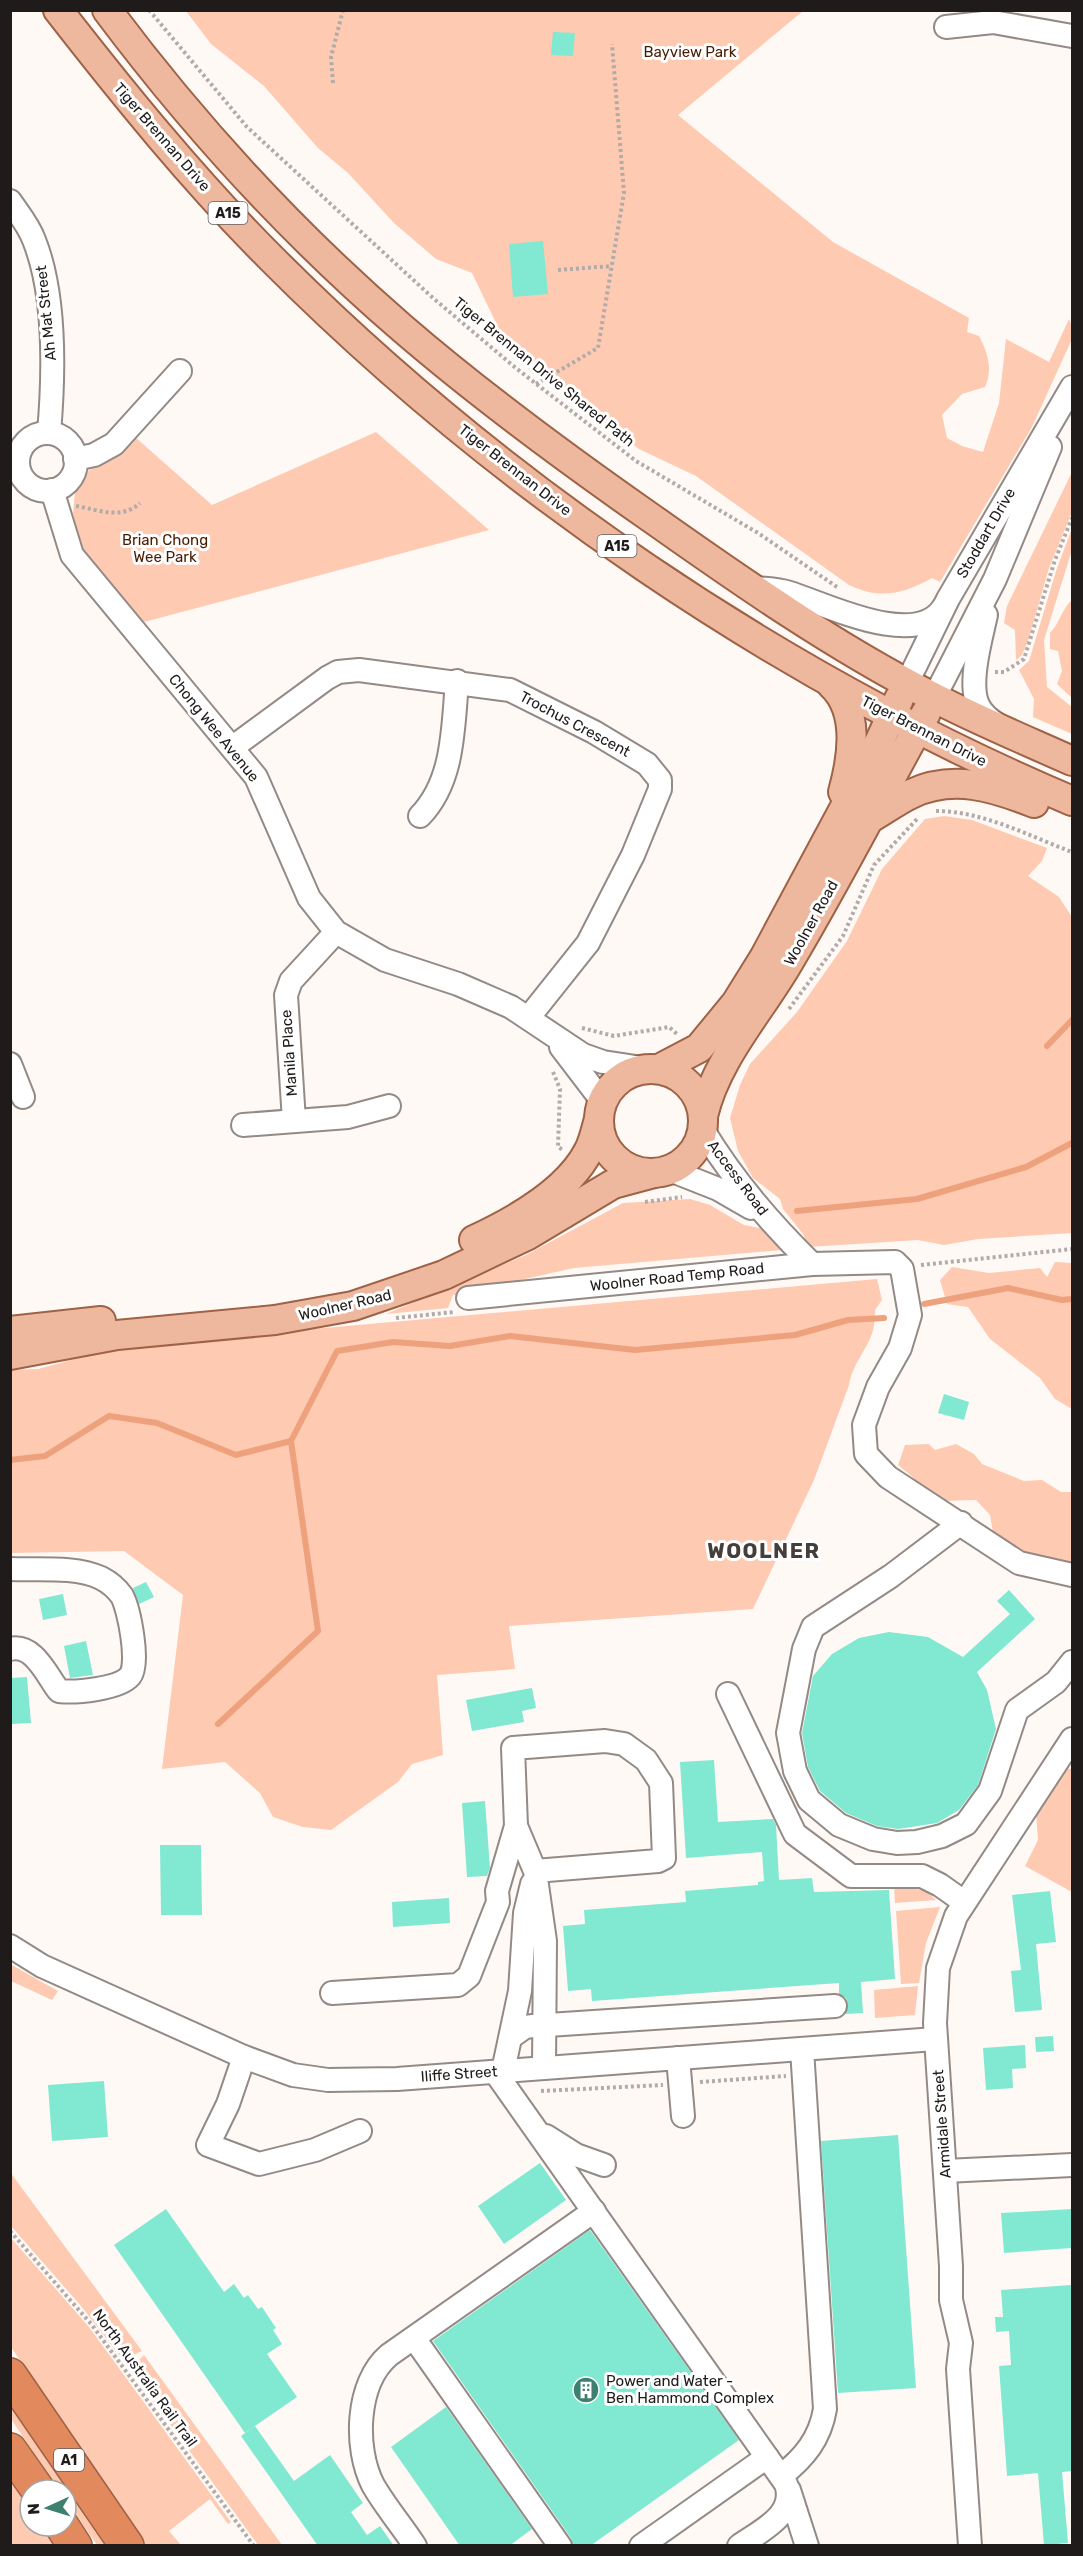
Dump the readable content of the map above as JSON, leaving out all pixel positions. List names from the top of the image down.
{
  "streets": {
    "highway": ["A1"],
    "main road": ["Tiger Brennan Drive", "A15", "Woolner Road"],
    "street": [
      "Ah Mat Street",
      "Stoddart Drive",
      "Trochus Crescent",
      "Chong Wee Avenue",
      "Manila Place",
      "Access Road",
      "Woolner Road Temp Road",
      "Iliffe Street",
      "Armidale Street"
    ],
    "path": ["Tiger Brennan Drive Shared Path", "North Australia Rail Trail"]
  },
  "crossings": [
    ["Tiger Brennan Drive", "Woolner Road"],
    ["A15", "Stoddart Drive"],
    ["A15", "Woolner Road"],
    ["Ah Mat Street", "Chong Wee Avenue"],
    ["Stoddart Drive", "Woolner Road"],
    ["Trochus Crescent", "Chong Wee Avenue"],
    ["Chong Wee Avenue", "Woolner Road"],
    ["Chong Wee Avenue", "Manila Place"],
    ["Chong Wee Avenue", "Access Road"],
    ["Woolner Road", "Access Road"],
    ["Access Road", "Woolner Road Temp Road"],
    ["Iliffe Street", "Armidale Street"]
  ],
  "districts": ["WOOLNER"],
  "parks": ["Bayview Park", "Brian Chong Wee Park"],
  "places": {
    "building": ["Power and Water - Ben Hammond Complex"]
  },
  "north": "left"
}
